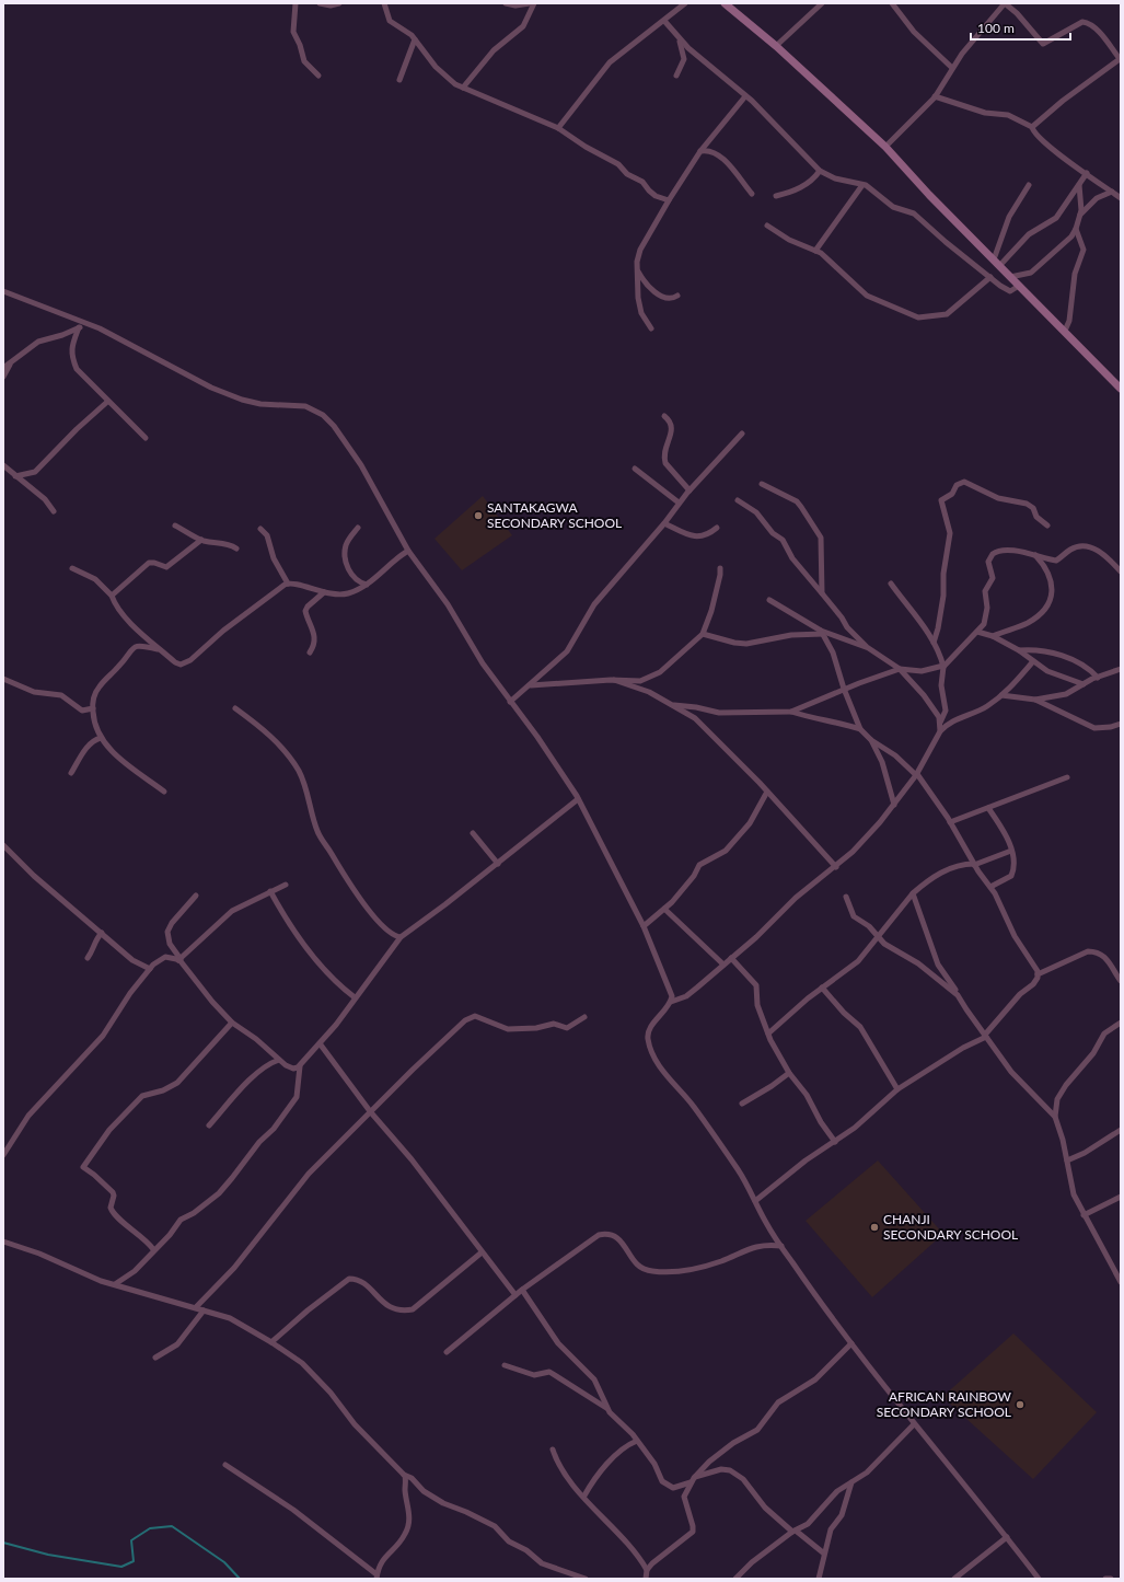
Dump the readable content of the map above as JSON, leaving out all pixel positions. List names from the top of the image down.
{
  "places": ["SANTAKAGWA SECONDARY SCHOOL", "CHANJI SECONDARY SCHOOL", "AFRICAN RAINBOW SECONDARY SCHOOL"],
  "scale_bar": "100 m"
}
